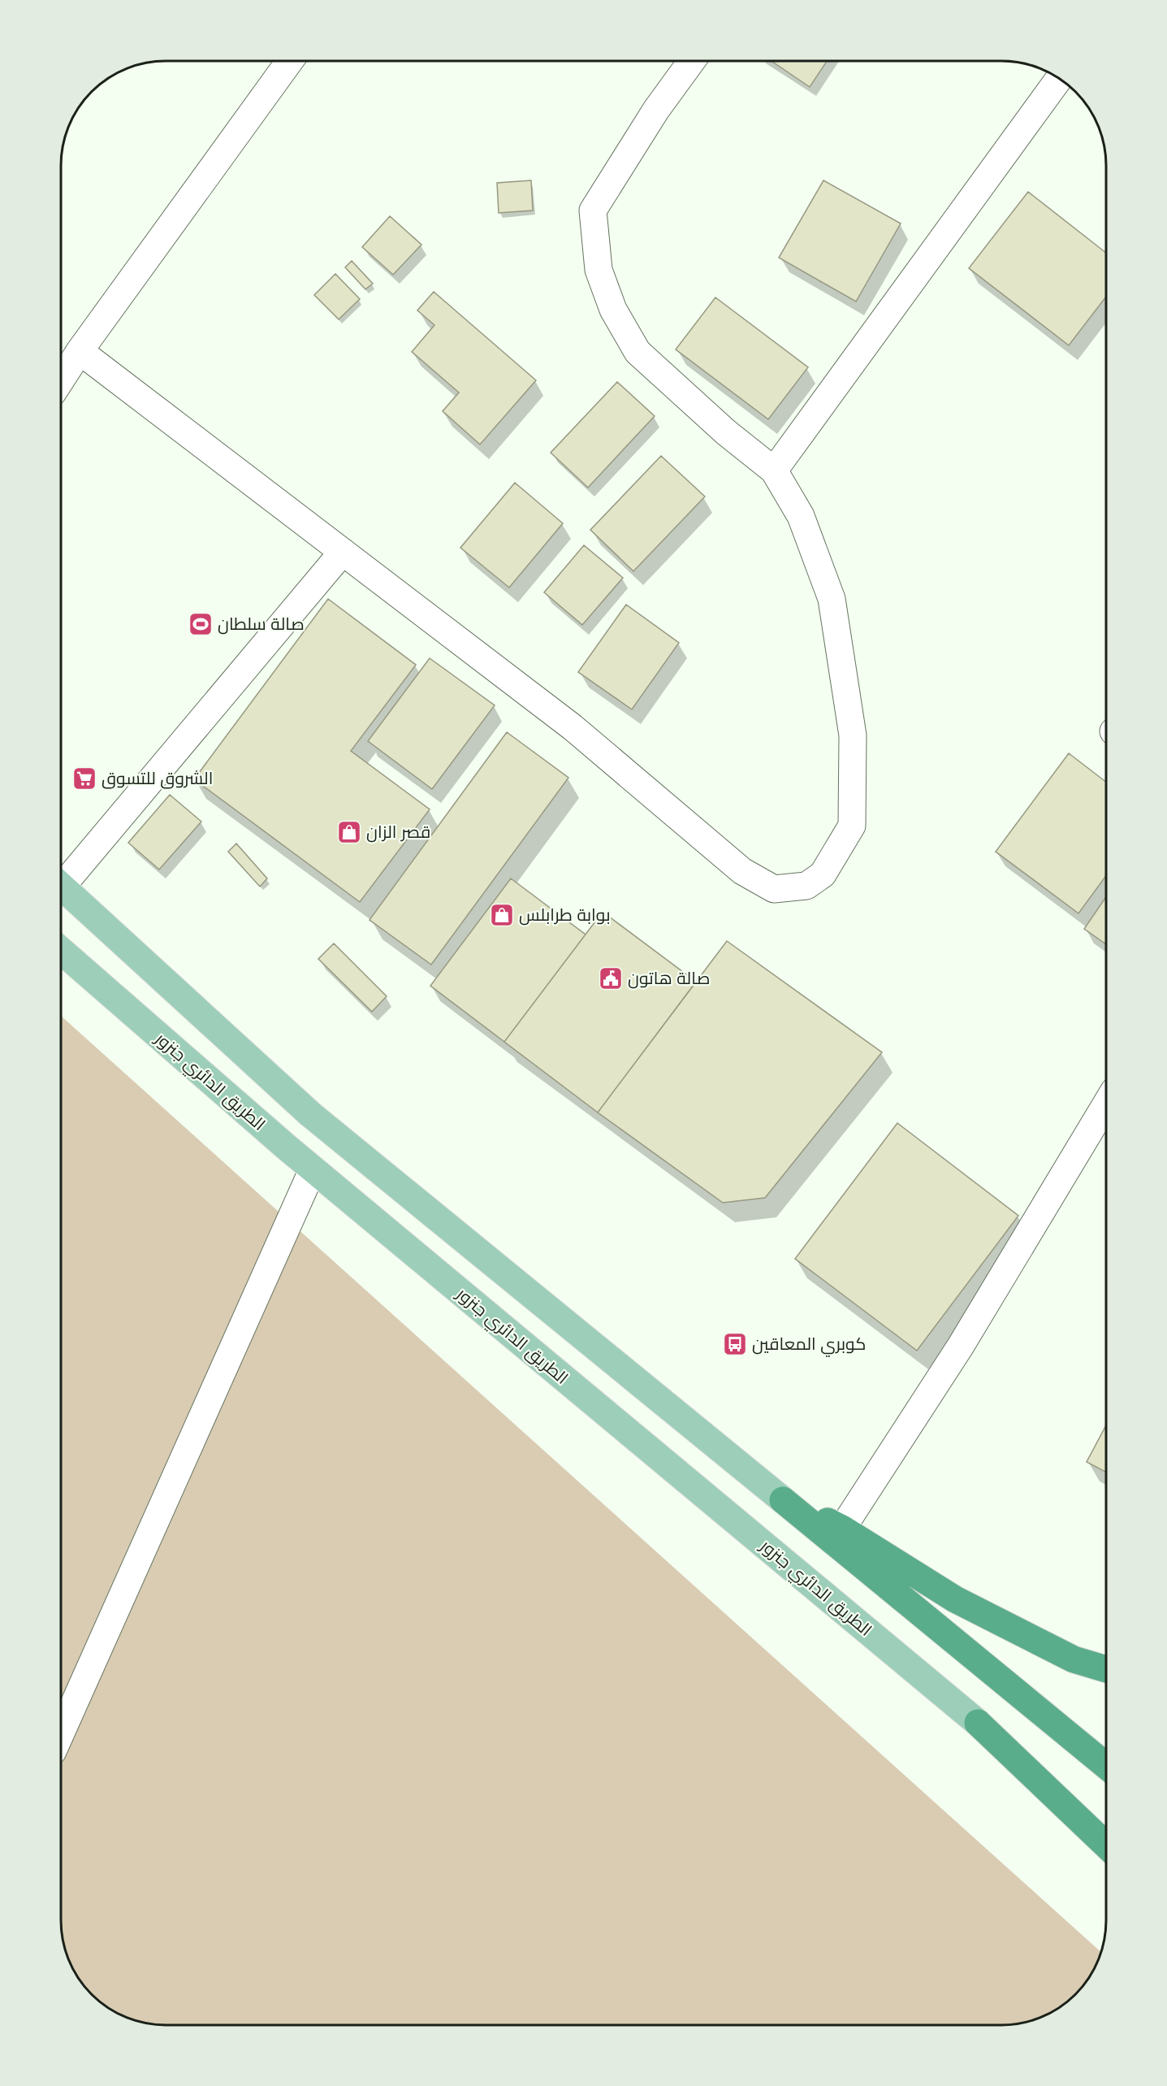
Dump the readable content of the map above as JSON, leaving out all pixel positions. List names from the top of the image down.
{
  "streets": {
    "main road": ["الطريق الدائري جنزور"]
  },
  "places": {
    "sports": ["صالة سلطان"],
    "supermarket": ["الشروق للتسوق"],
    "shop": ["قصر الزان", "بوابة طرابلس"],
    "public building": ["صالة هاتون"],
    "bus stop": ["كوبري المعاقين"]
  }
}
